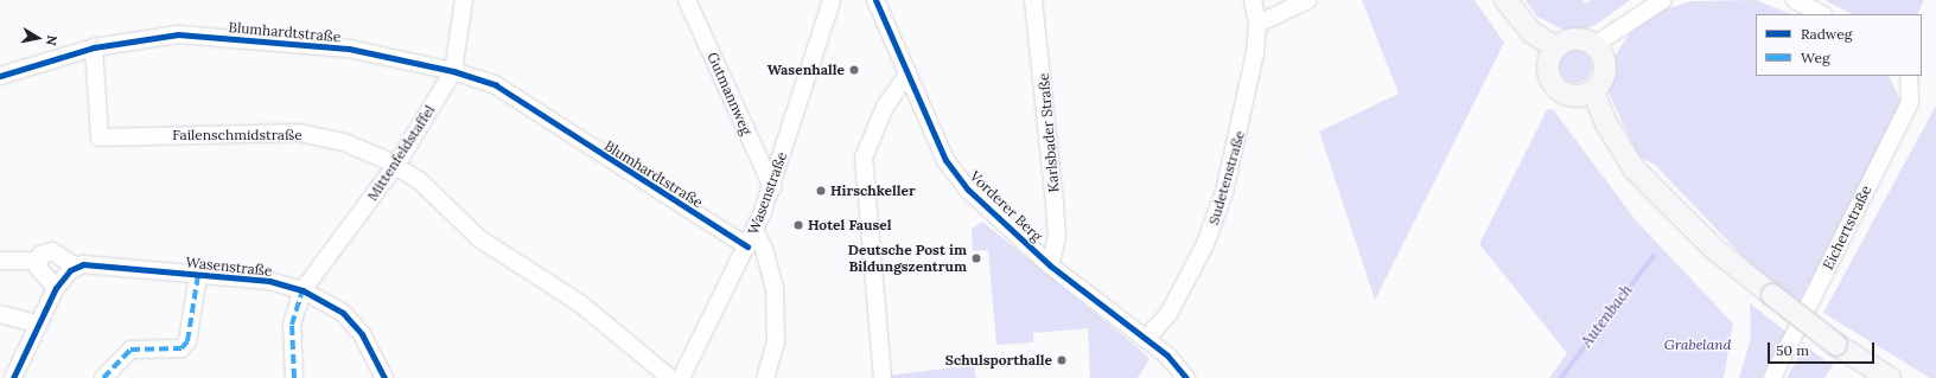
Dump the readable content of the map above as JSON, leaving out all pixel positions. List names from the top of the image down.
{
  "streets": {
    "street": [
      "Blumhardtstraße",
      "Gutmannweg",
      "Karlsbader Straße",
      "Failenschmidstraße",
      "Mittenfeldstaffel",
      "Sudetenstraße",
      "Wasenstraße",
      "Vorderer Berg",
      "Eichertstraße"
    ]
  },
  "crossings": [
    ["Blumhardtstraße", "Failenschmidstraße"],
    ["Blumhardtstraße", "Mittenfeldstaffel"],
    ["Blumhardtstraße", "Wasenstraße"],
    ["Gutmannweg", "Wasenstraße"],
    ["Karlsbader Straße", "Vorderer Berg"],
    ["Failenschmidstraße", "Mittenfeldstaffel"],
    ["Mittenfeldstaffel", "Wasenstraße"],
    ["Sudetenstraße", "Vorderer Berg"]
  ],
  "water": ["Autenbach"],
  "parks": ["Grabeland"],
  "places": [
    "Wasenhalle",
    "Hirschkeller",
    "Hotel Fausel",
    "Deutsche Post im Bildungszentrum",
    "Schulsporthalle"
  ],
  "legend": ["Radweg", "Weg"],
  "scale_bar": "50 m",
  "north": "right"
}
